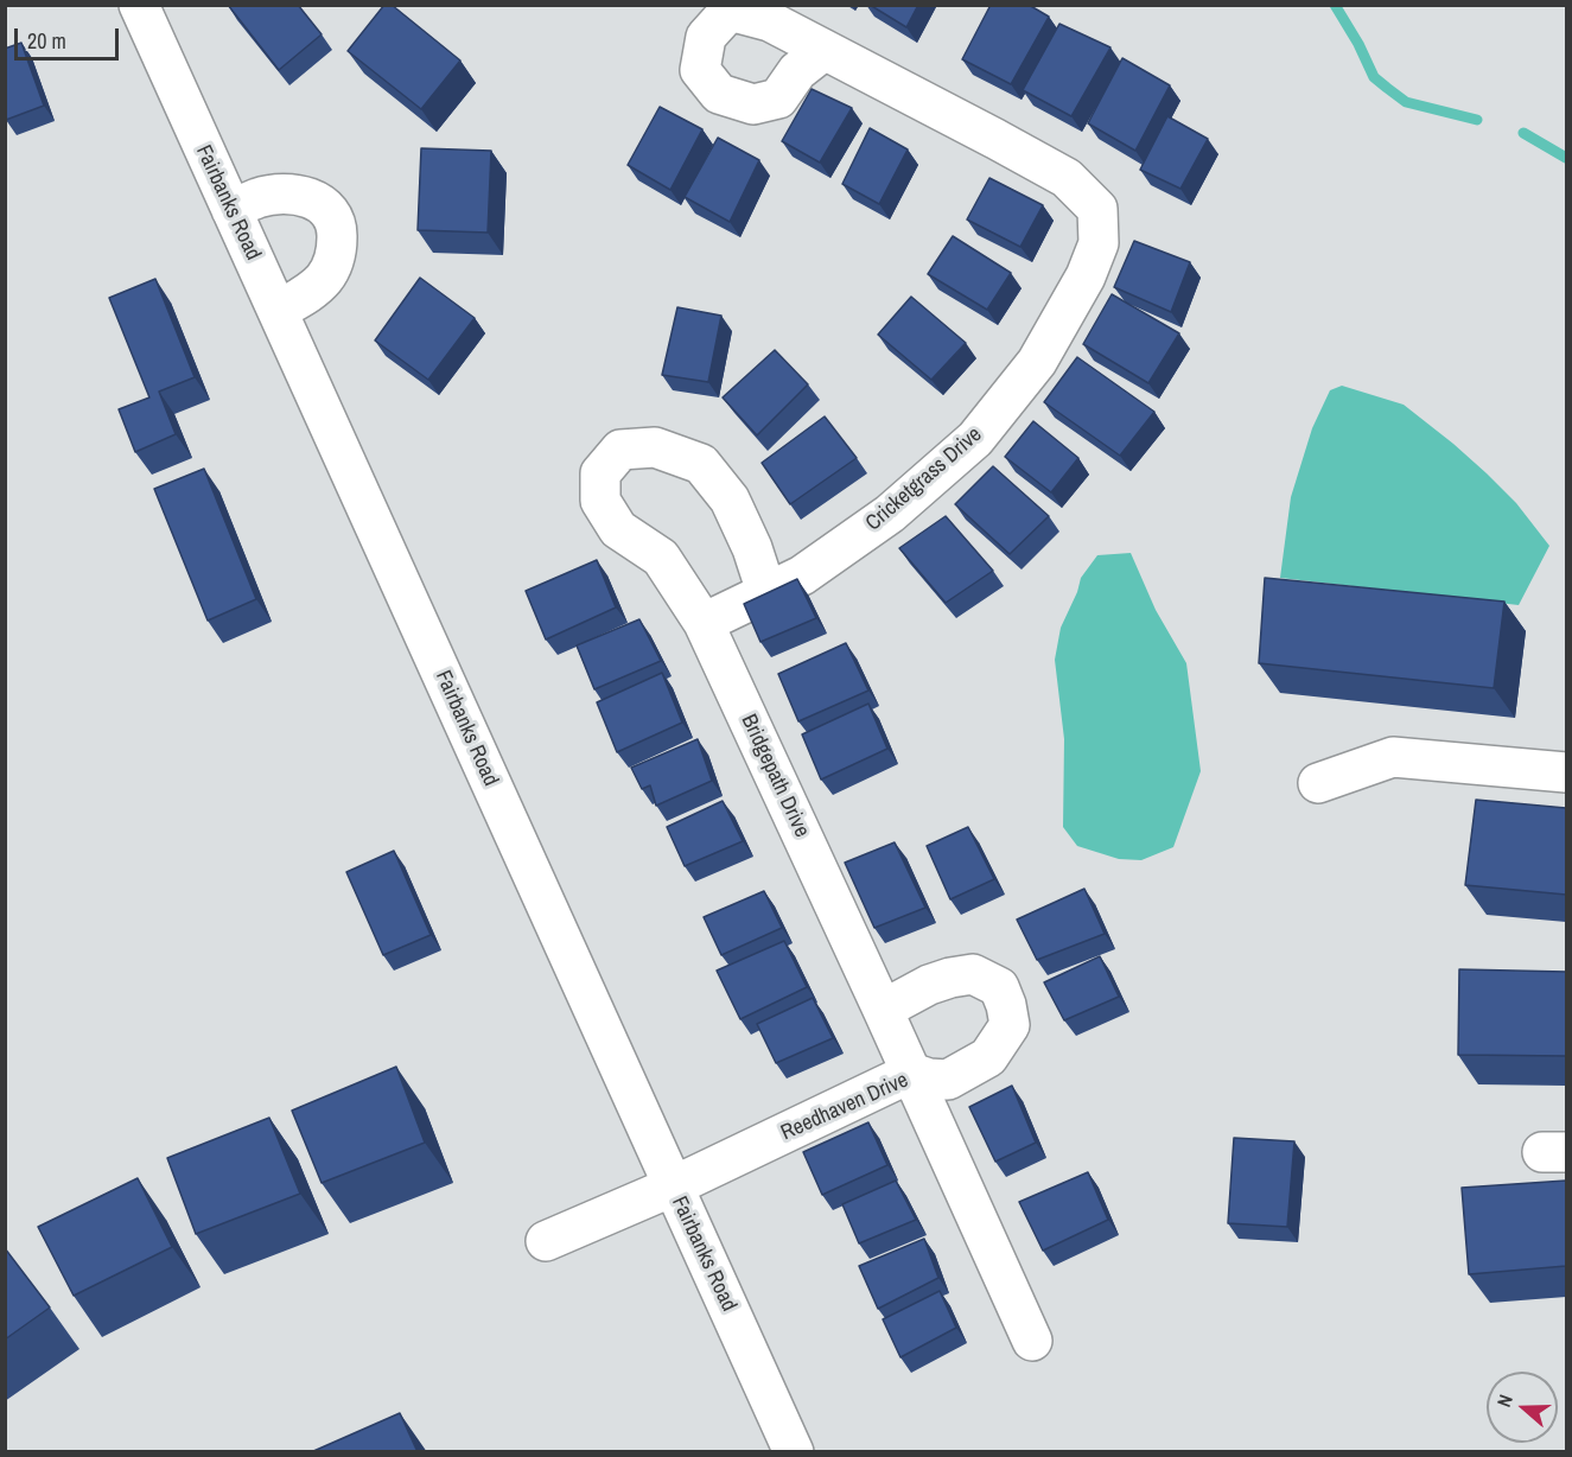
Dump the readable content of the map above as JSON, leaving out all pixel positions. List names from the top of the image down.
{
  "streets": {
    "street": [
      "Fairbanks Road",
      "Cricketgrass Drive",
      "Bridgepath Drive",
      "Reedhaven Drive"
    ]
  },
  "crossings": [
    ["Fairbanks Road", "Reedhaven Drive"],
    ["Cricketgrass Drive", "Bridgepath Drive"],
    ["Bridgepath Drive", "Reedhaven Drive"]
  ],
  "scale_bar": "20 m",
  "north": "left"
}
